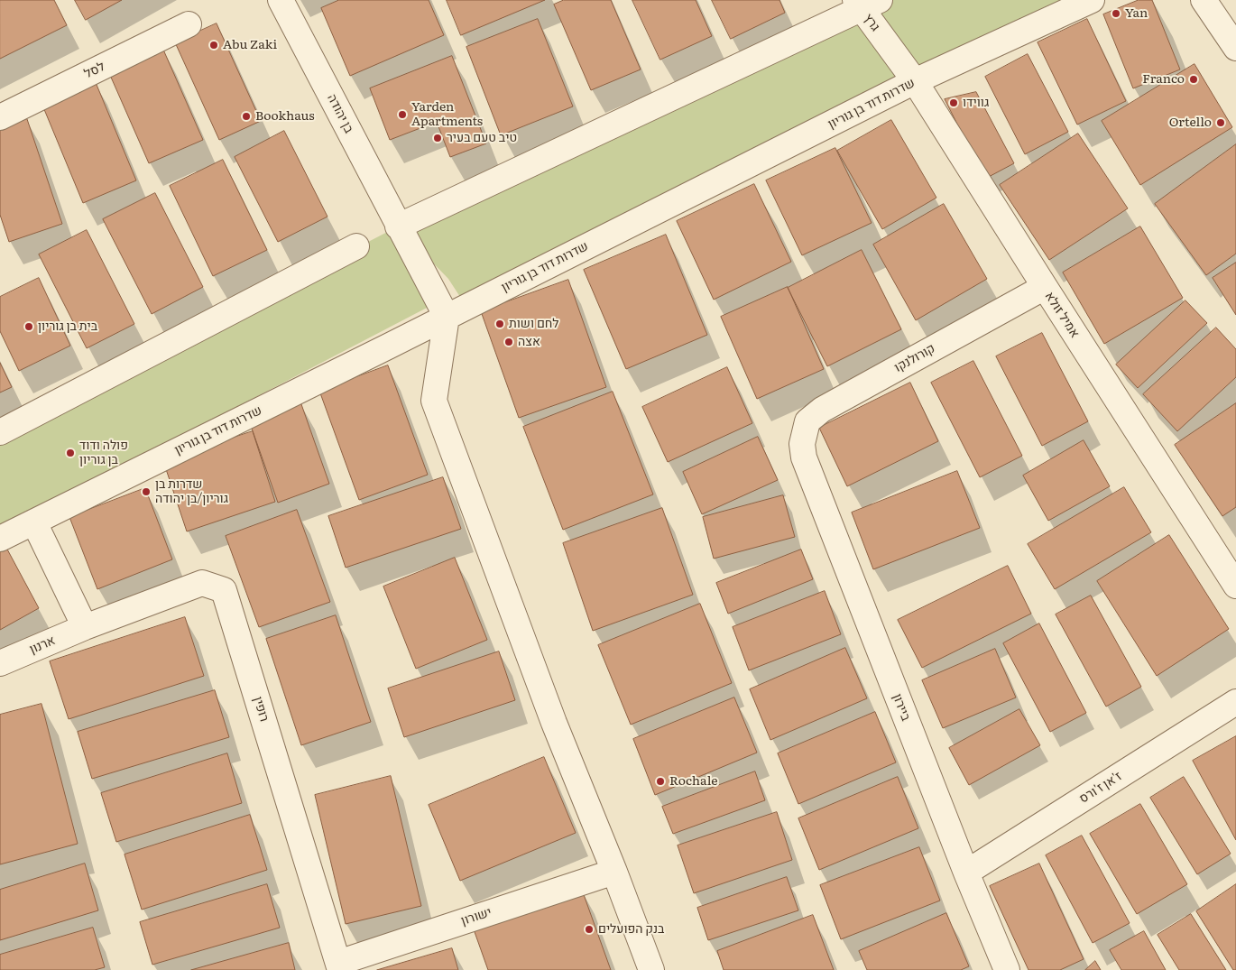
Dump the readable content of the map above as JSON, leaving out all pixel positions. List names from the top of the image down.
{
  "streets": {
    "street": [
      "גרץ",
      "לסל",
      "שדרות דוד בן גוריון",
      "בן יהודה",
      "אמיל זולא",
      "קורולנקו",
      "ארנון",
      "ביירון",
      "רופין",
      "ז'אן ז'ורס",
      "ישורון"
    ]
  },
  "crossings": [
    ["גרץ", "אמיל זולא"],
    ["שדרות דוד בן גוריון", "בן יהודה"],
    ["שדרות דוד בן גוריון", "אמיל זולא"],
    ["אמיל זולא", "קורולנקו"],
    ["קורולנקו", "ביירון"],
    ["ארנון", "רופין"],
    ["ביירון", "ז'אן ז'ורס"],
    ["רופין", "ישורון"]
  ],
  "places": [
    "Yan",
    "Abu Zaki",
    "Franco",
    "גווידו",
    "Yarden Apartments",
    "Bookhaus",
    "Ortello",
    "טיב טעם בעיר",
    "לחם ושות",
    "בית בן גוריון",
    "אצה",
    "פולה ודוד בן גוריון",
    "שדרות בן גוריון/בן יהודה",
    "Rochale",
    "בנק הפועלים"
  ]
}
